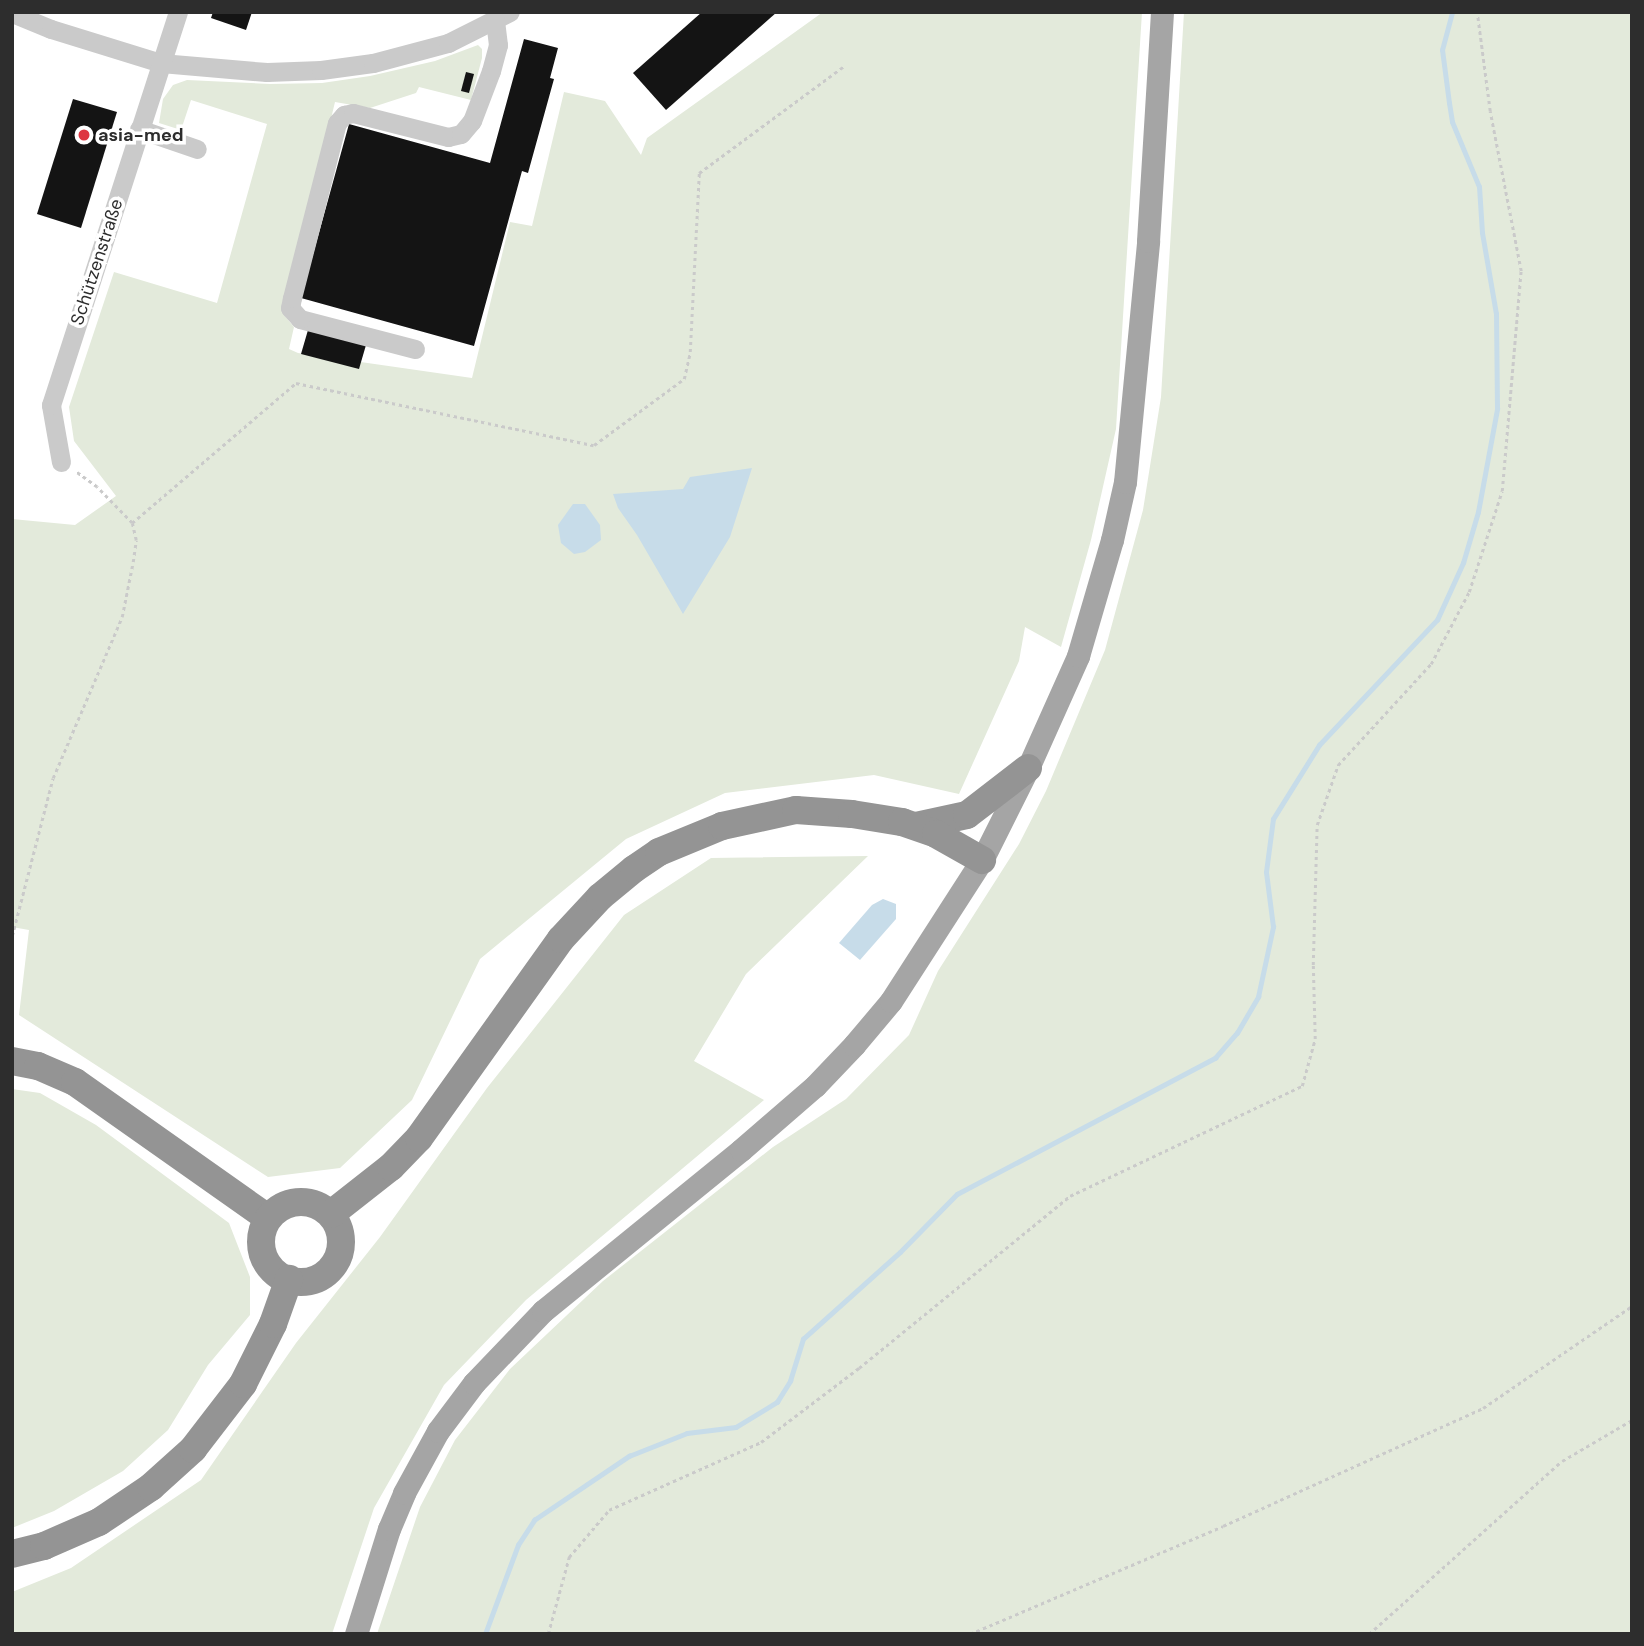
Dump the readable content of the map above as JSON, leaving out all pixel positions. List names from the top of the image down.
{
  "streets": {
    "street": ["Schützenstraße"]
  },
  "places": ["asia-med"]
}
